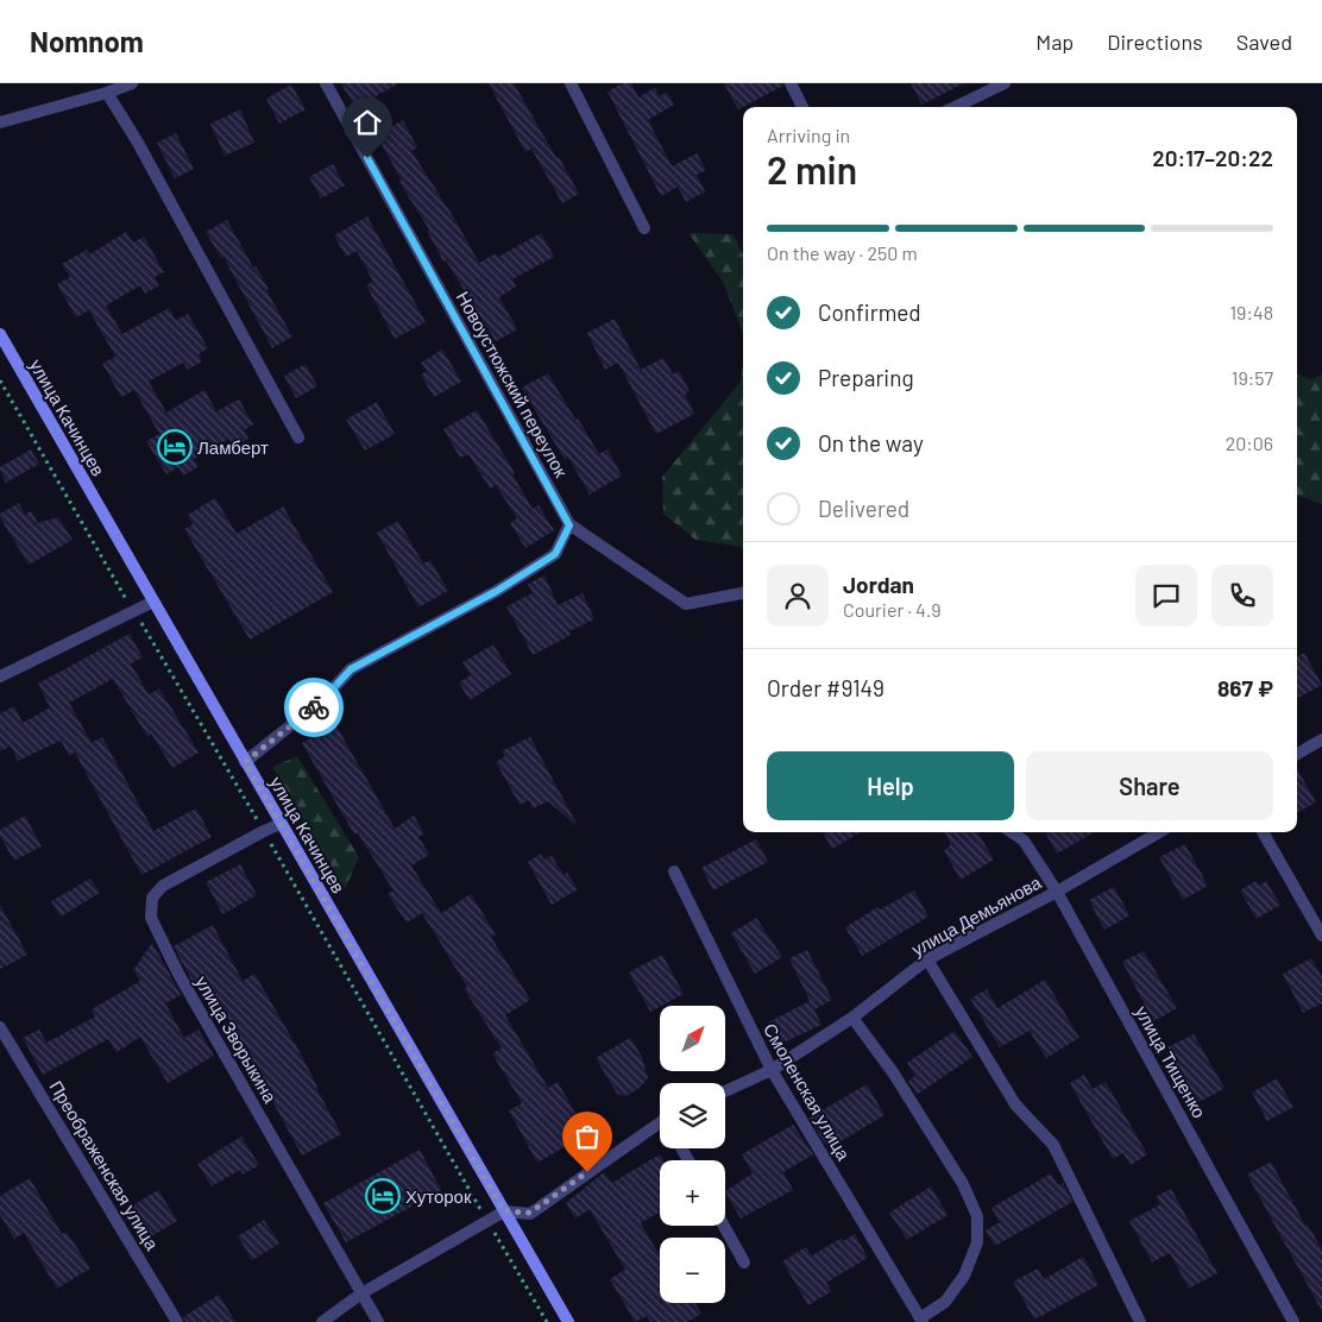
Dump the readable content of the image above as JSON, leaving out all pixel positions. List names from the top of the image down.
{
  "streets": {
    "main road": ["улица Качинцев"],
    "street": [
      "Новоустюжский переулок",
      "улица Демьянова",
      "улица Зворыкина",
      "улица Тищенко",
      "Смоленская улица",
      "Преображенская улица"
    ]
  },
  "crossings": [
    ["улица Качинцев", "улица Зворыкина"],
    ["улица Демьянова", "улица Тищенко"],
    ["улица Демьянова", "Смоленская улица"]
  ],
  "places": {
    "hotel": ["Ламберт", "Хуторок"]
  },
  "north": "top right",
  "page": {
    "header": "Nomnom",
    "nav": ["Map", "Directions", "Saved"],
    "heading": ["2 min", "Arriving in", "20:17–20:22"],
    "panel": [
      "Jordan",
      "Courier · 4.9",
      "Order #9149",
      "867 ₽"
    ],
    "bar": "On the way · 250 m",
    "list": [
      ["Confirmed", "19:48"],
      ["Preparing", "19:57"],
      ["On the way", "20:06"],
      "Delivered"
    ],
    "buttons": ["Help", "Share"],
    "map_buttons": ["+", "−"]
  }
}
